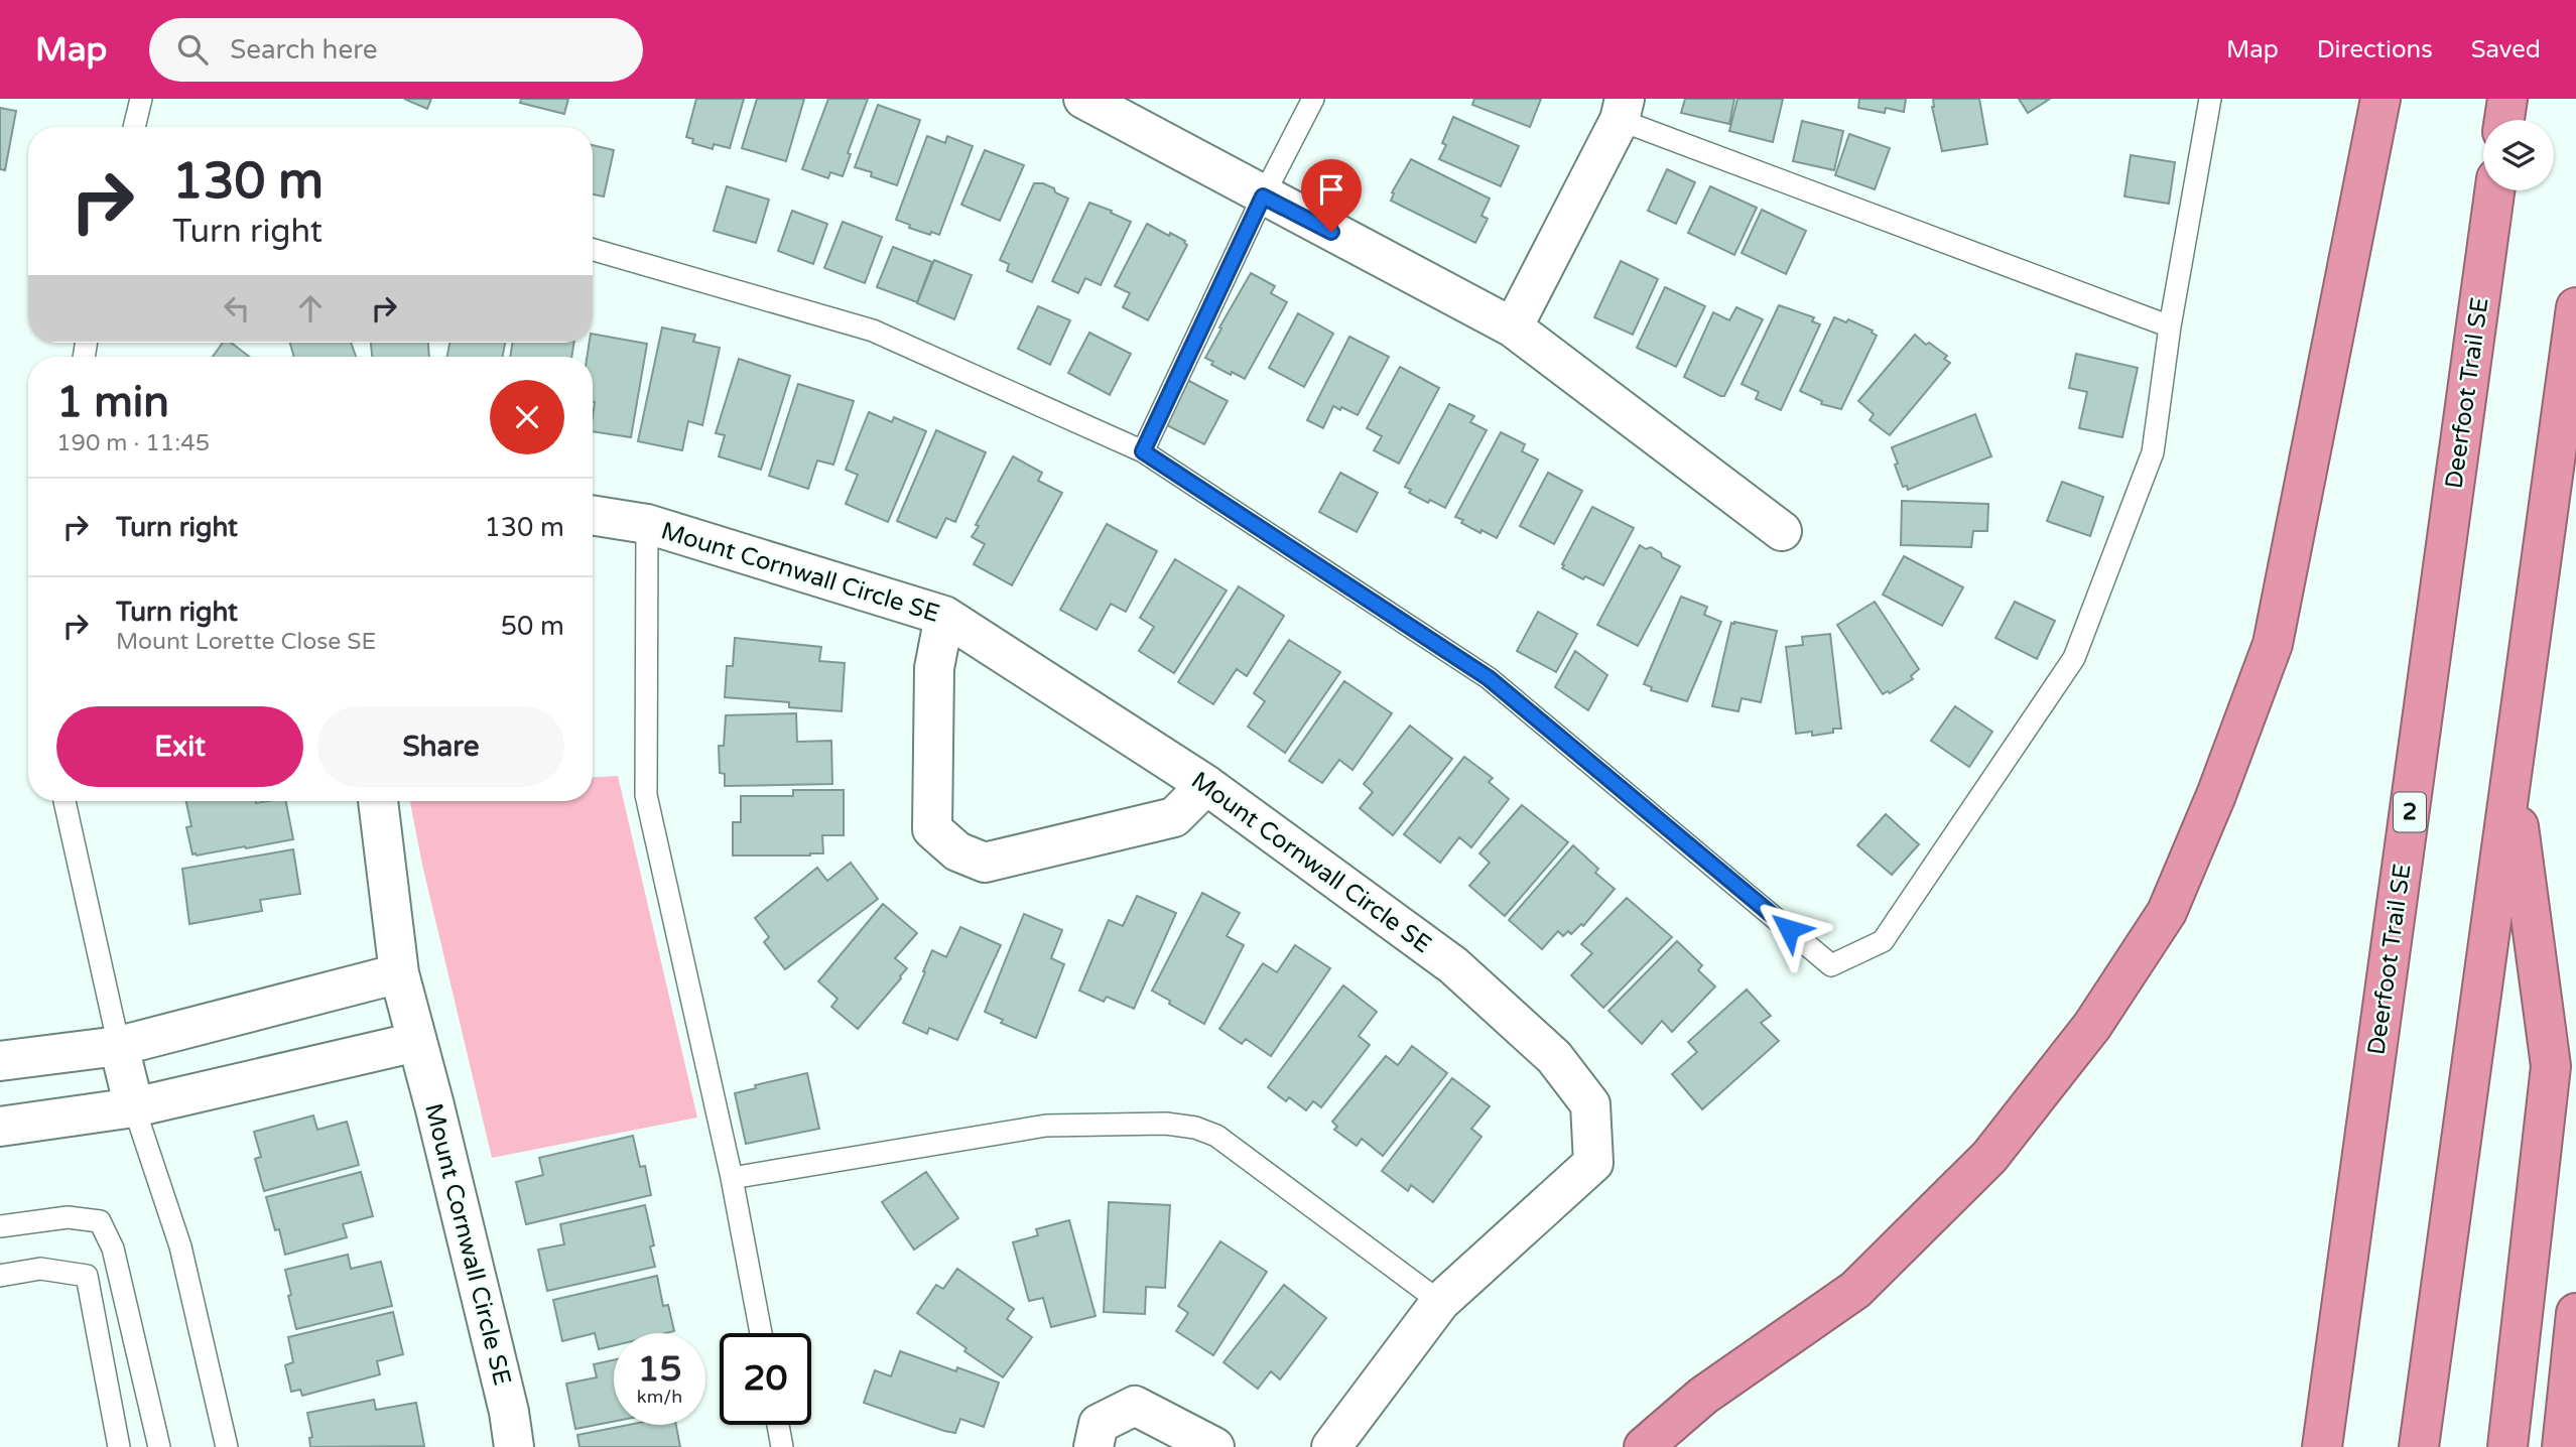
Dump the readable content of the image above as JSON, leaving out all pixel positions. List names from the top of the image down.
{
  "streets": {
    "highway": ["Deerfoot Trail SE", "2"],
    "street": ["Mount Cornwall Circle SE"]
  },
  "page": {
    "header": "Map",
    "search": "Search here",
    "nav": ["Map", "Directions", "Saved"],
    "turn": ["130 m", "Turn right"],
    "heading": ["1 min", "190 m · 11:45"],
    "list": [
      {
        "name": "Turn right",
        "value": "130 m"
      },
      {
        "name": "Turn right",
        "note": "Mount Lorette Close SE",
        "value": "50 m"
      }
    ],
    "buttons": ["Exit", "Share"],
    "speed": "15 km/h",
    "limit": "20"
  }
}
